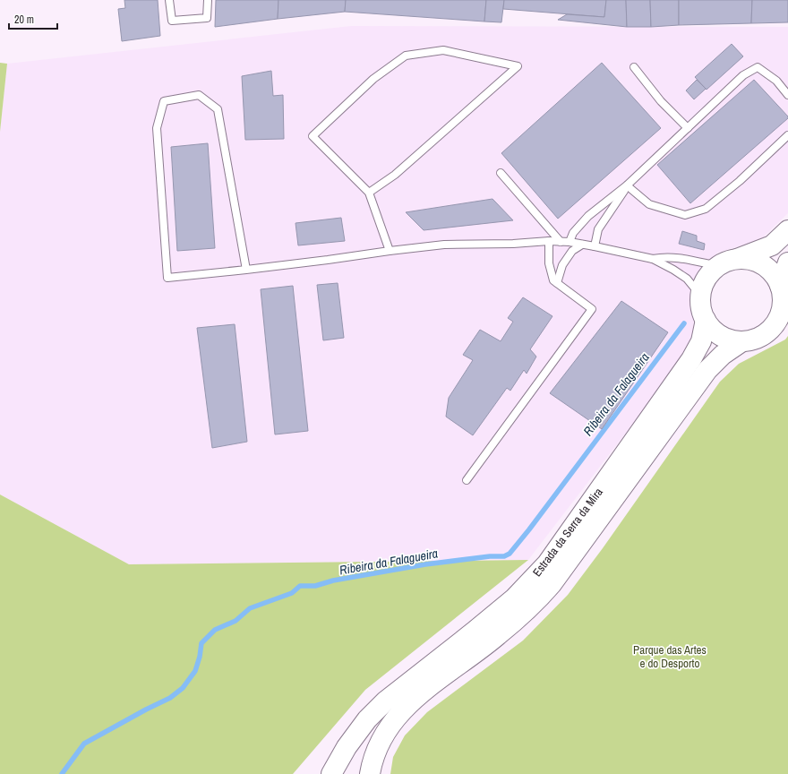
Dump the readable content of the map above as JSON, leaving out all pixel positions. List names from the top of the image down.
{
  "streets": {
    "street": ["Estrada da Serra da Mira"]
  },
  "water": ["Ribeira da Falagueira"],
  "parks": ["Parque das Artes e do Desporto"],
  "scale_bar": "20 m"
}
